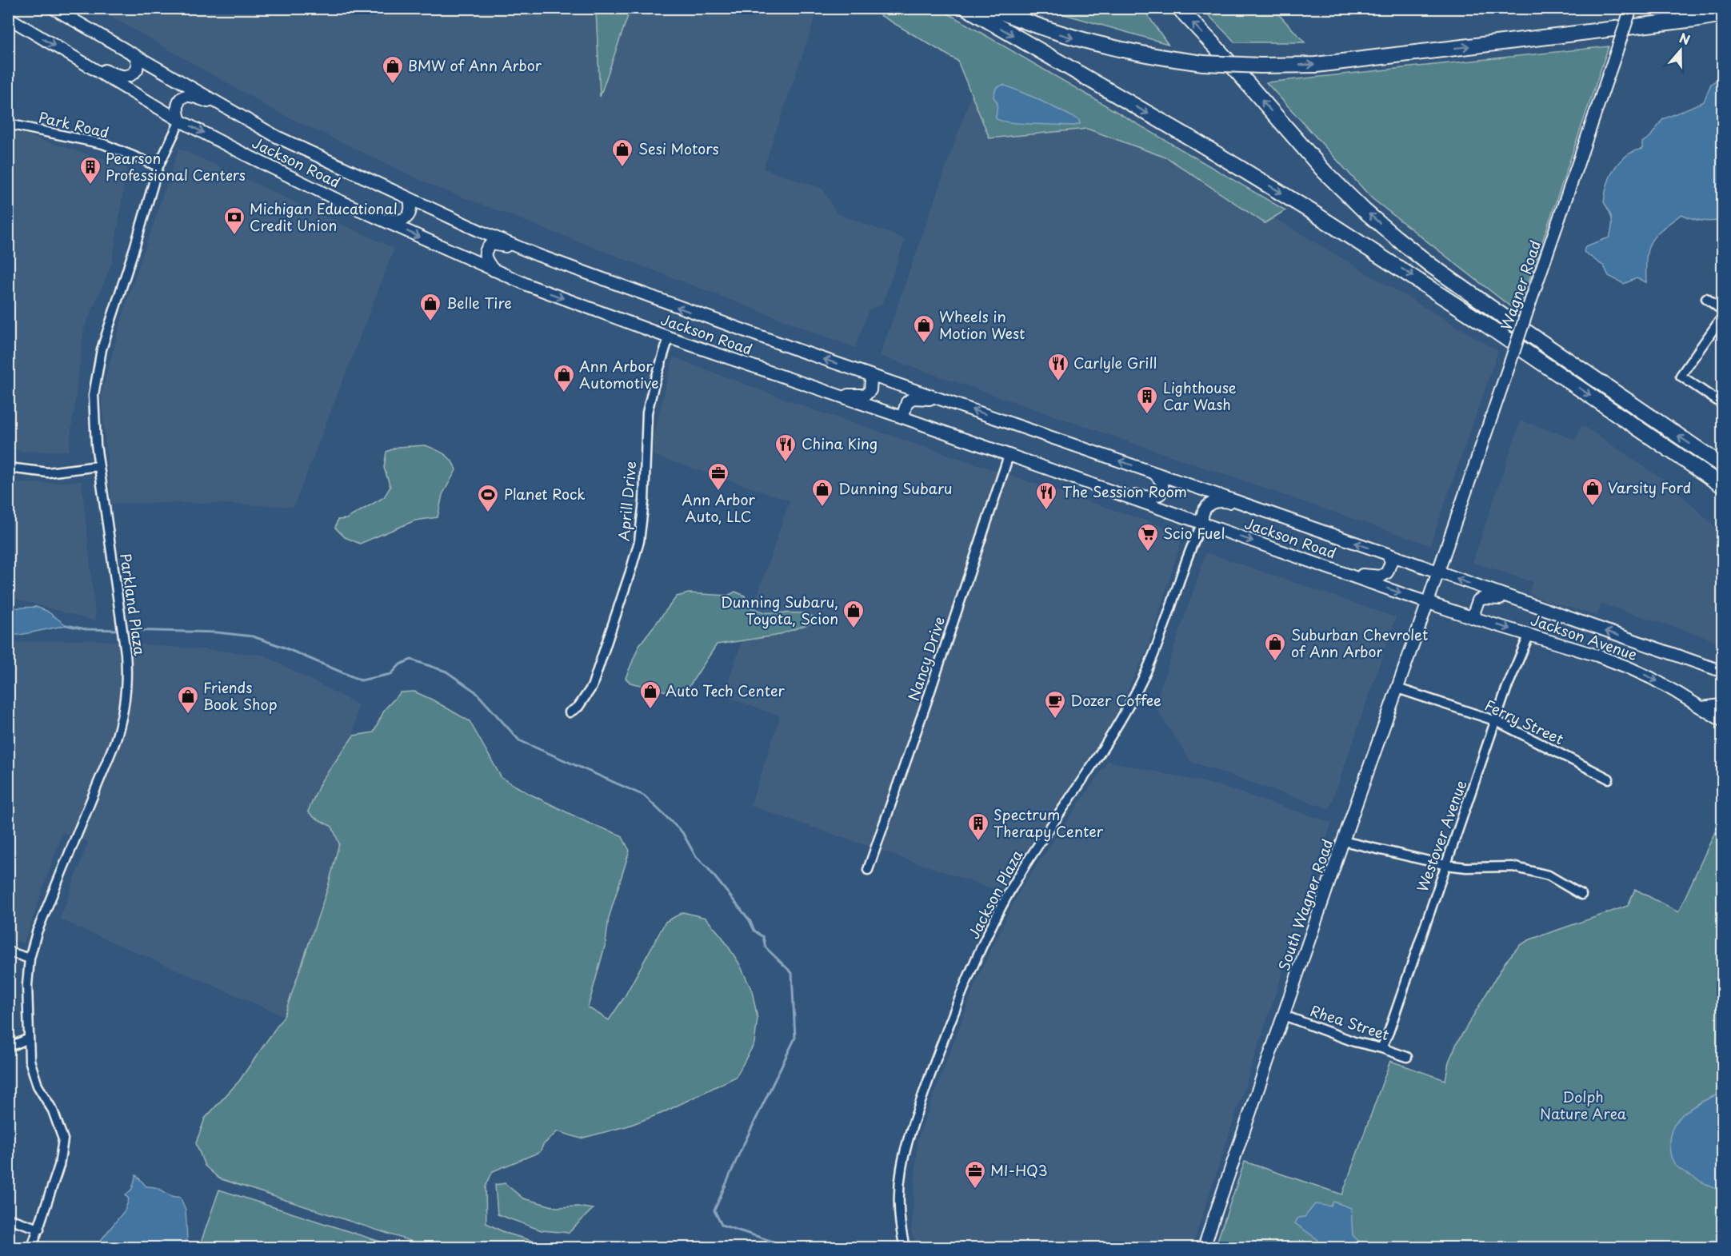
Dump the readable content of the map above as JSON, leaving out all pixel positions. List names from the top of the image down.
{
  "streets": {
    "main road": [
      "Jackson Road",
      "Wagner Road",
      "Jackson Avenue",
      "South Wagner Road"
    ],
    "street": [
      "Park Road",
      "Aprill Drive",
      "Parkland Plaza",
      "Nancy Drive",
      "Ferry Street",
      "Westover Avenue",
      "Jackson Plaza",
      "Rhea Street"
    ]
  },
  "crossings": [
    ["Park Road", "Parkland Plaza"],
    ["Jackson Road", "Wagner Road"],
    ["Jackson Road", "Aprill Drive"],
    ["Jackson Road", "Parkland Plaza"],
    ["Jackson Road", "Jackson Avenue"],
    ["Jackson Road", "Nancy Drive"],
    ["Jackson Road", "Jackson Plaza"],
    ["Jackson Road", "South Wagner Road"],
    ["Wagner Road", "Jackson Avenue"],
    ["Wagner Road", "South Wagner Road"],
    ["Jackson Avenue", "Westover Avenue"],
    ["Jackson Avenue", "South Wagner Road"],
    ["Ferry Street", "Westover Avenue"],
    ["Ferry Street", "South Wagner Road"],
    ["Westover Avenue", "Rhea Street"],
    ["South Wagner Road", "Rhea Street"]
  ],
  "parks": ["Dolph Nature Area"],
  "places": {
    "shop": [
      "BMW of Ann Arbor",
      "Sesi Motors",
      "Belle Tire",
      "Wheels in Motion West",
      "Ann Arbor Automotive",
      "Varsity Ford",
      "Dunning Subaru",
      "Dunning Subaru, Toyota, Scion",
      "Suburban Chevrolet of Ann Arbor",
      "Auto Tech Center",
      "Friends Book Shop"
    ],
    "building": ["Pearson Professional Centers", "Lighthouse Car Wash", "Spectrum Therapy Center"],
    "bank": ["Michigan Educational Credit Union"],
    "restaurant": ["Carlyle Grill", "China King", "The Session Room"],
    "office": ["Ann Arbor Auto, LLC", "MI-HQ3"],
    "sports": ["Planet Rock"],
    "supermarket": ["Scio Fuel"],
    "cafe": ["Dozer Coffee"]
  },
  "north": "top"
}
